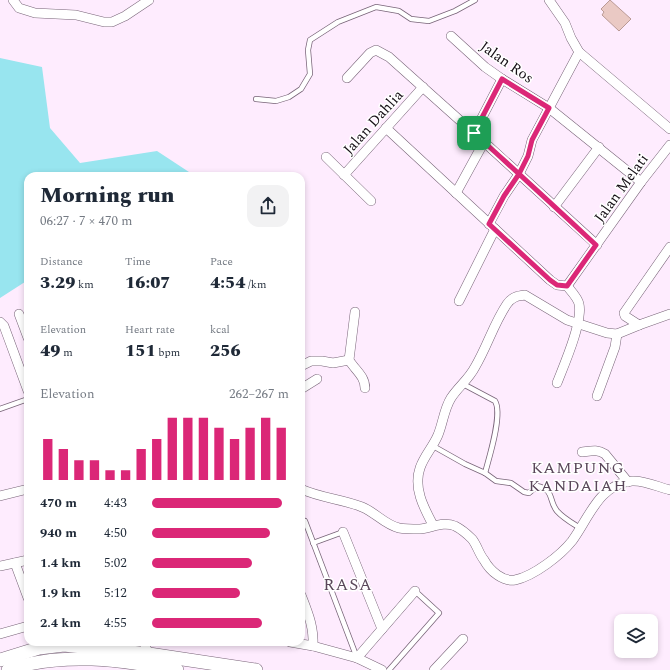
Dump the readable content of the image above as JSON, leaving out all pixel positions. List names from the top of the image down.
{
  "streets": {
    "street": ["Jalan Ros", "Jalan Dahlia", "Jalan Melati"]
  },
  "crossings": [
    ["Jalan Ros", "Jalan Melati"]
  ],
  "districts": ["KAMPUNG KANDAIAH", "RASA"],
  "page": {
    "heading": ["Morning run", "06:27 · 7 × 470 m"],
    "stats": [
      ["Distance", "3.29 km"],
      ["Time", "16:07"],
      ["Pace", "4:54 /km"],
      ["Elevation", "49 m"],
      ["Heart rate", "151 bpm"],
      ["kcal", "256"]
    ],
    "chart": ["Elevation", "262–267 m"],
    "list": [
      {
        "name": "470 m",
        "note": "4:43"
      },
      {
        "name": "940 m",
        "note": "4:50"
      },
      {
        "name": "1.4 km",
        "note": "5:02"
      },
      {
        "name": "1.9 km",
        "note": "5:12"
      },
      {
        "name": "2.4 km",
        "note": "4:55"
      }
    ]
  }
}
